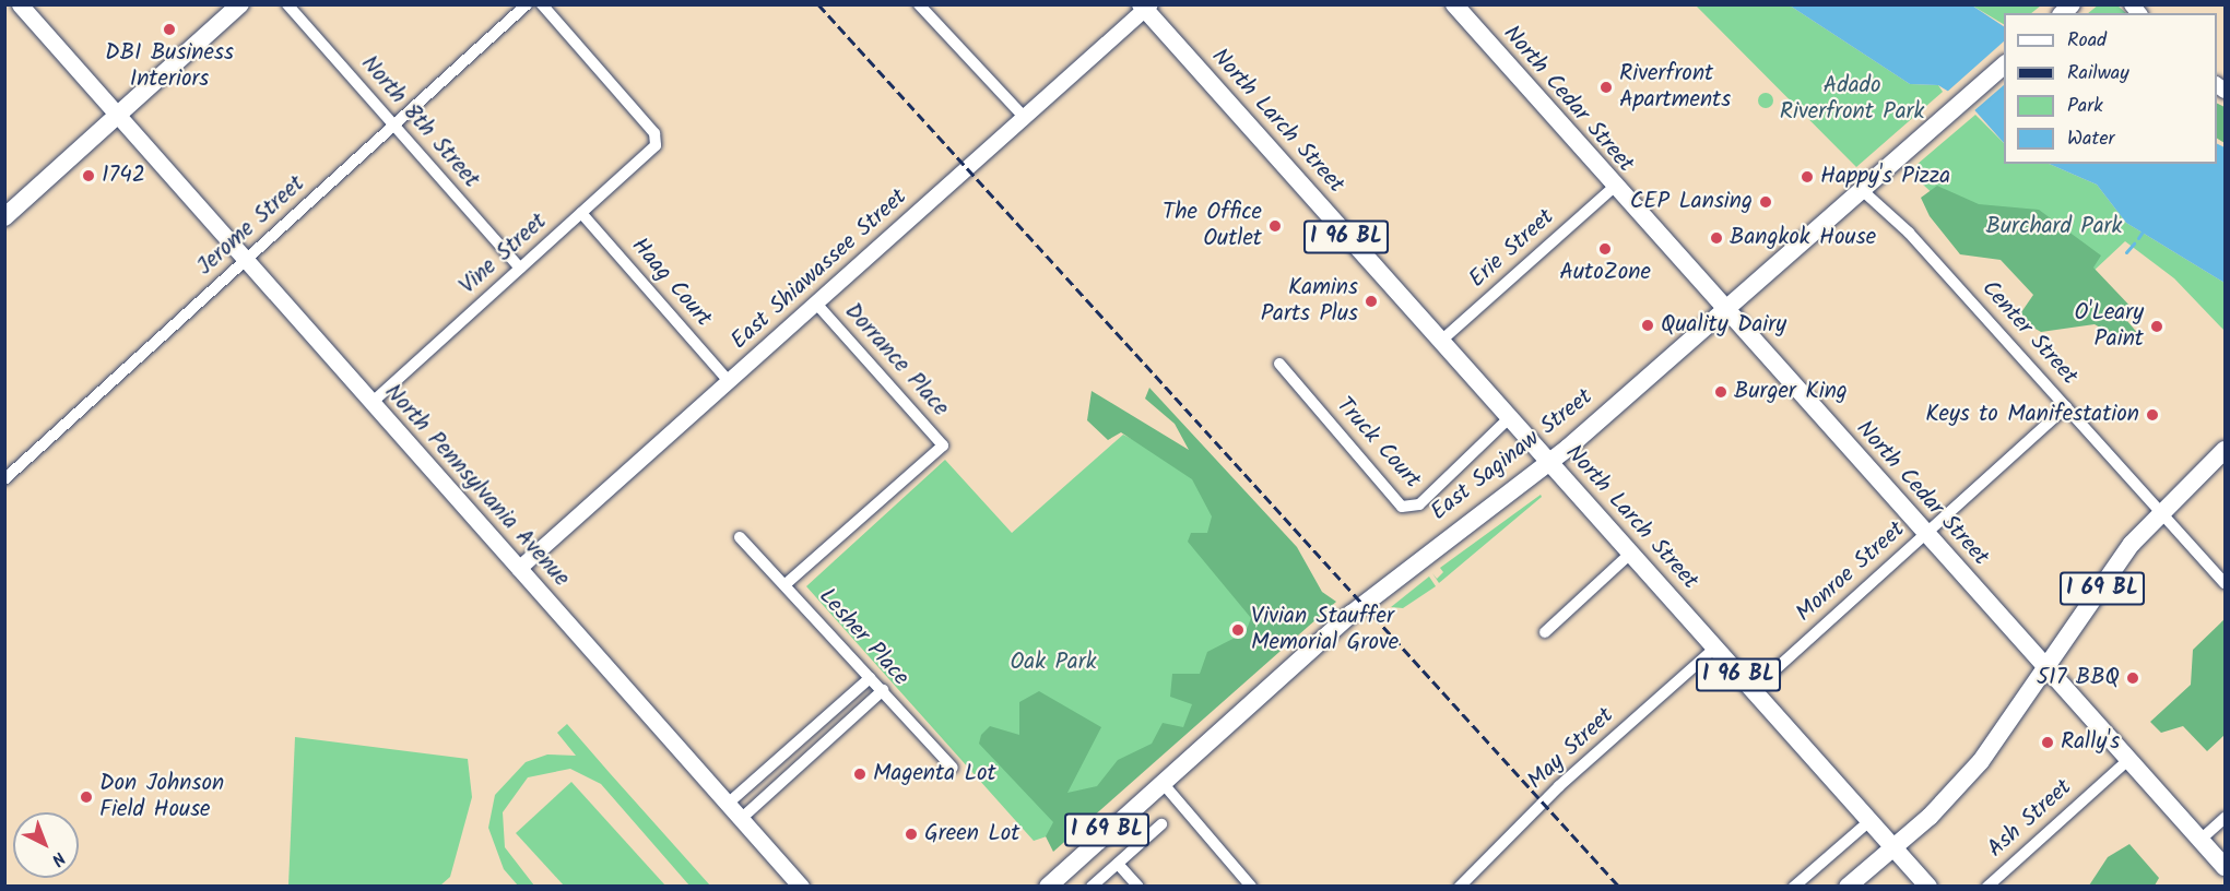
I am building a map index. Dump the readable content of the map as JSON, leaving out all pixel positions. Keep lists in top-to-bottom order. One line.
{"streets":{"main road":["North Cedar Street","North Larch Street","I 96 BL","East Saginaw Street","North Pennsylvania Avenue","I 69 BL"],"street":["North 8th Street","Jerome Street","Erie Street","Vine Street","East Shiawassee Street","Haag Court","Center Street","Dorrance Place","Truck Court","Monroe Street","Lesher Place","May Street","Ash Street"]},"crossings":[["North Cedar Street","Erie Street"],["North Cedar Street","East Saginaw Street"],["North Cedar Street","Monroe Street"],["North Cedar Street","I 69 BL"],["North Cedar Street","Ash Street"],["North Larch Street","Erie Street"],["North Larch Street","East Shiawassee Street"],["North Larch Street","Truck Court"],["North Larch Street","East Saginaw Street"],["North Larch Street","Monroe Street"],["North Larch Street","I 69 BL"],["North Larch Street","May Street"],["North 8th Street","Jerome Street"],["North 8th Street","Vine Street"],["Jerome Street","North Pennsylvania Avenue"],["Vine Street","Haag Court"],["Vine Street","North Pennsylvania Avenue"],["East Shiawassee Street","Haag Court"],["East Shiawassee Street","Dorrance Place"],["East Shiawassee Street","North Pennsylvania Avenue"],["Center Street","East Saginaw Street"],["Center Street","Monroe Street"],["Center Street","I 69 BL"],["Dorrance Place","Lesher Place"]],"parks":["Adado Riverfront Park","Burchard Park","Oak Park"],"places":["DBI Business Interiors","Riverfront Apartments","1742","Happy's Pizza","CEP Lansing","The Office Outlet","Bangkok House","AutoZone","Kamins Parts Plus","Quality Dairy","O'Leary Paint","Burger King","Keys to Manifestation","Vivian Stauffer Memorial Grove","517 BBQ","Rally's","Magenta Lot","Don Johnson Field House","Green Lot"],"legend":["Road","Railway","Park","Water"],"north":"bottom right"}
